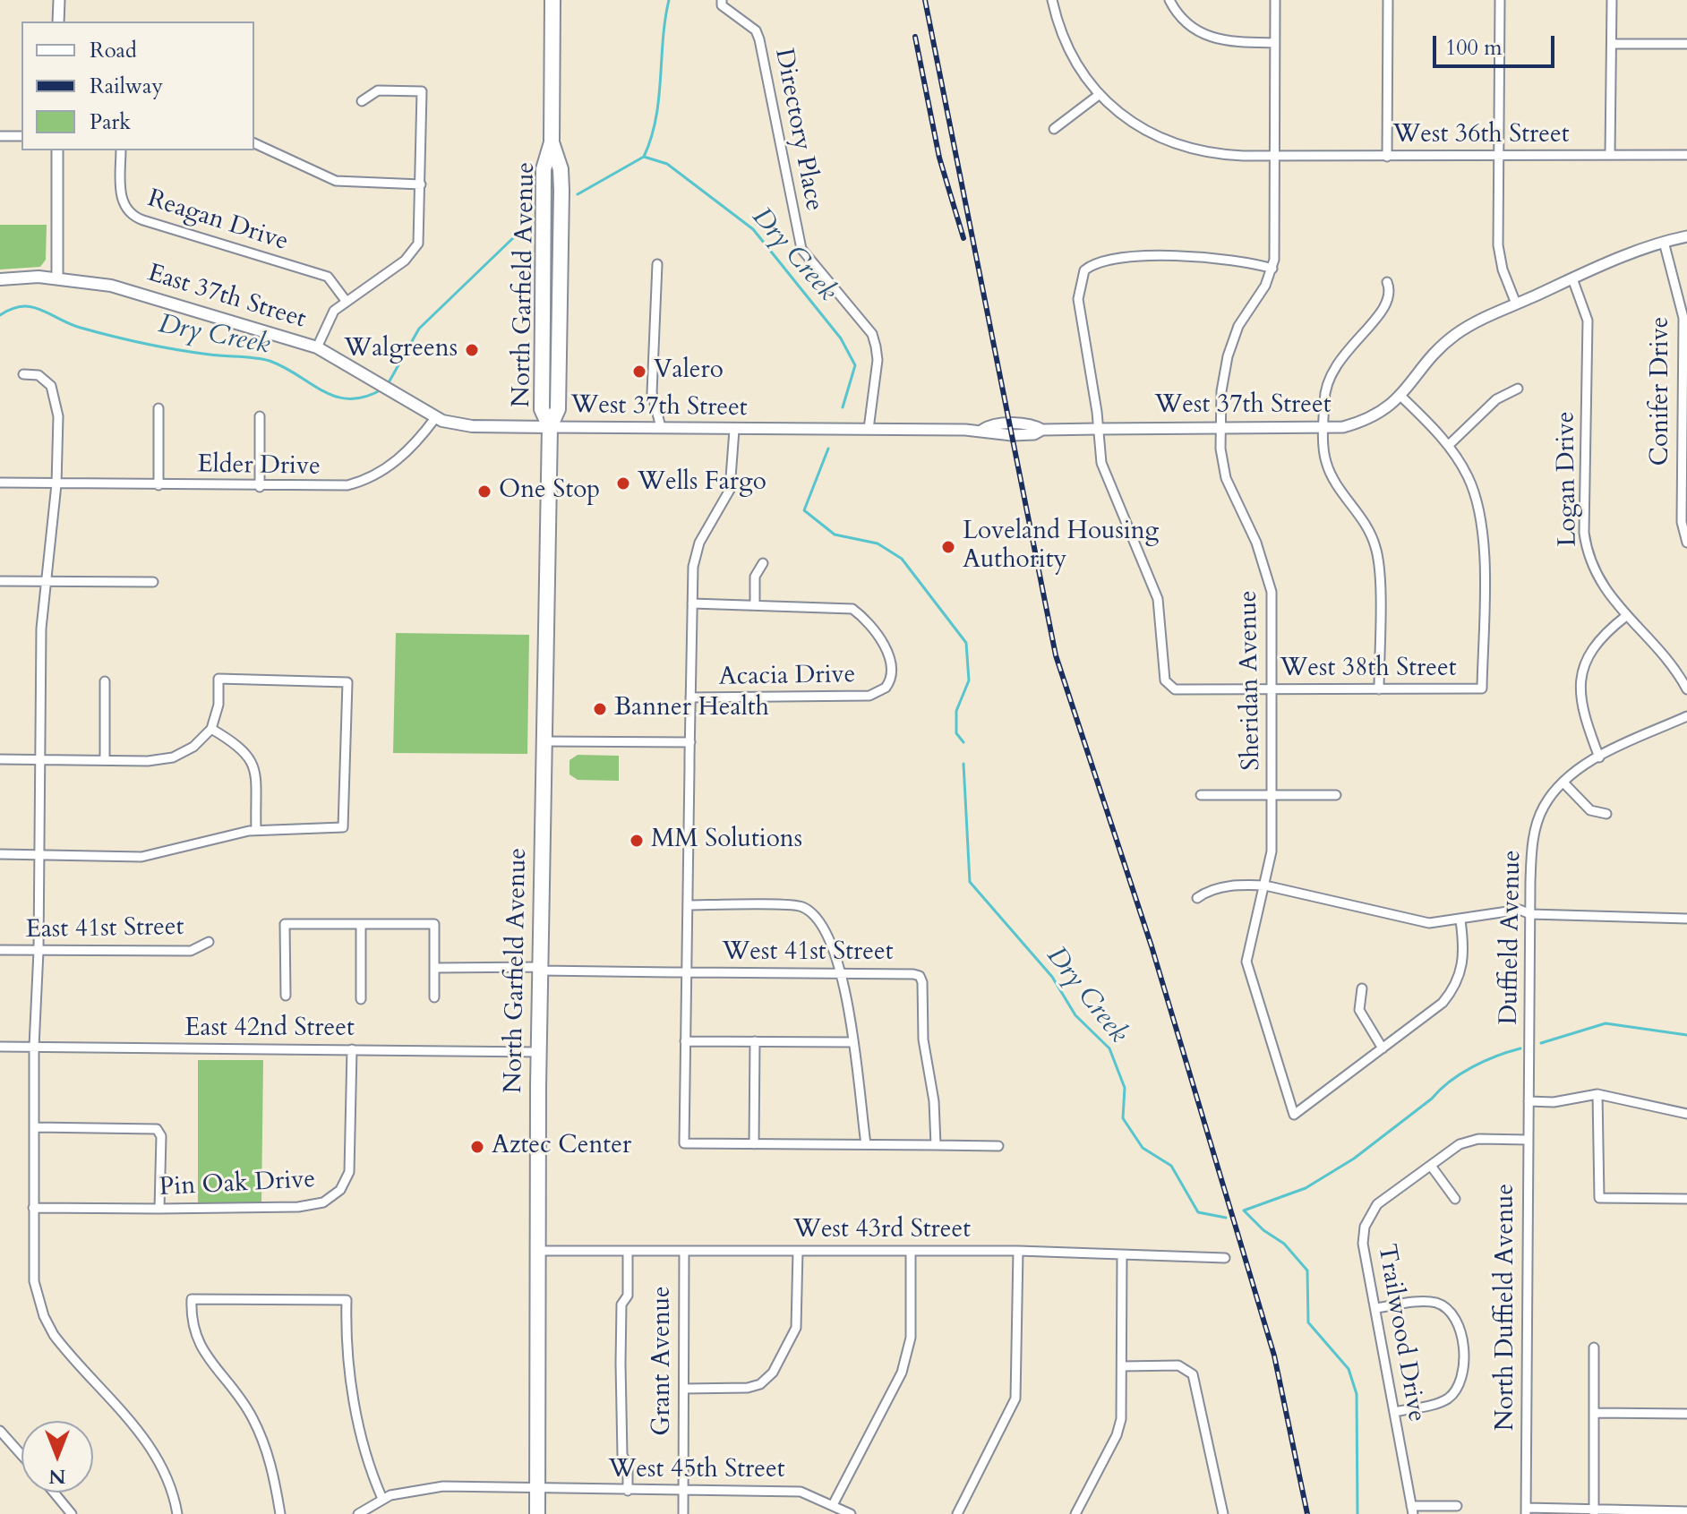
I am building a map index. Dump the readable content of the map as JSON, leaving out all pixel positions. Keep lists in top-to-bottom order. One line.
{"streets":{"highway":["North Garfield Avenue"],"main road":["East 37th Street"],"street":["Directory Place","West 36th Street","Reagan Drive","Conifer Drive","West 37th Street","Elder Drive","Logan Drive","West 38th Street","Acacia Drive","Sheridan Avenue","East 41st Street","Duffield Avenue","West 41st Street","East 42nd Street","Pin Oak Drive","West 43rd Street","North Duffield Avenue","Trailwood Drive","Grant Avenue","West 45th Street"]},"crossings":[["Directory Place","West 37th Street"],["West 36th Street","Sheridan Avenue"],["North Garfield Avenue","East 37th Street"],["North Garfield Avenue","West 37th Street"],["North Garfield Avenue","West 41st Street"],["North Garfield Avenue","East 42nd Street"],["North Garfield Avenue","West 43rd Street"],["North Garfield Avenue","West 45th Street"],["East 37th Street","West 37th Street"],["East 37th Street","Elder Drive"],["Conifer Drive","West 37th Street"],["West 37th Street","Logan Drive"],["West 37th Street","West 38th Street"],["West 37th Street","Sheridan Avenue"],["West 38th Street","Sheridan Avenue"],["Duffield Avenue","North Duffield Avenue"],["East 42nd Street","Pin Oak Drive"],["West 43rd Street","Grant Avenue"],["North Duffield Avenue","Trailwood Drive"],["Grant Avenue","West 45th Street"]],"water":["Dry Creek"],"places":["Walgreens","Valero","Wells Fargo","One Stop","Loveland Housing Authority","Banner Health","MM Solutions","Aztec Center"],"legend":["Road","Railway","Park"],"scale_bar":"100 m","north":"bottom"}
